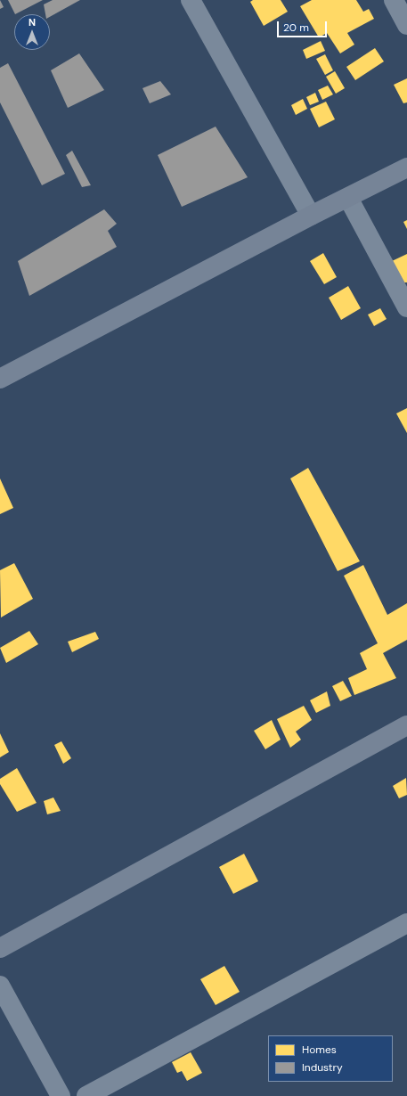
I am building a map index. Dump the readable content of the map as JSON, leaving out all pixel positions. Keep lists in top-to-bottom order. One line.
{"legend":["Homes","Industry"],"scale_bar":"20 m","north":"top"}
